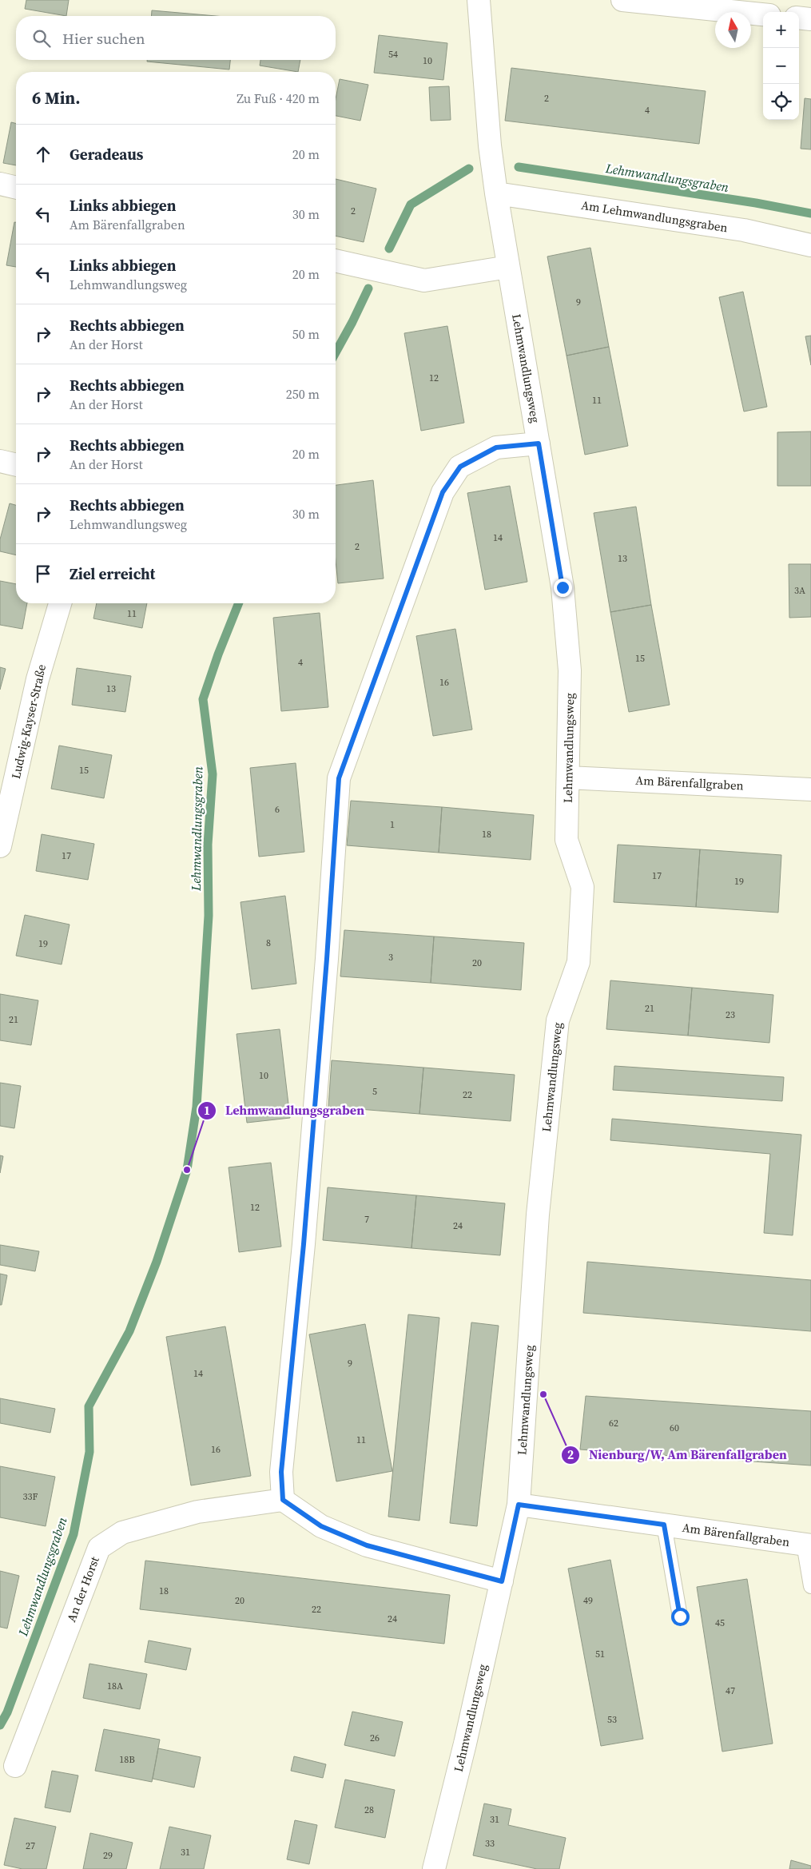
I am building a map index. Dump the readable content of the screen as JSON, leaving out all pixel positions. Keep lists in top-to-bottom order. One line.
{"streets":{"street":["Am Lehmwandlungsgraben","Lehmwandlungsweg","Ludwig-Kayser-Straße","Am Bärenfallgraben","An der Horst"]},"crossings":[["Am Lehmwandlungsgraben","Lehmwandlungsweg"],["Lehmwandlungsweg","Am Bärenfallgraben"]],"water":["Lehmwandlungsgraben"],"places":["Lehmwandlungsgraben","Nienburg/W, Am Bärenfallgraben"],"house_numbers":["54","10","2","4","2","9","12","11","14","2","13","3A","11","15","4","16","13","15","6","1","18","17","17","19","8","19","3","20","21","23","21","10","5","22","12","7","24","9","14","62","60","11","16","33F","18","20","49","22","24","45","51","18A","47","53","26","18B","28","31","33","27","31","29"],"north":"top","page":{"map_buttons":["+","−"],"search":"Hier suchen","heading":["6 Min.","Zu Fuß · 420 m"],"list":[["Geradeaus","20 m"],["Links abbiegen","Am Bärenfallgraben","30 m"],["Links abbiegen","Lehmwandlungsweg","20 m"],["Rechts abbiegen","An der Horst","50 m"],["Rechts abbiegen","An der Horst","250 m"],["Rechts abbiegen","An der Horst","20 m"],["Rechts abbiegen","Lehmwandlungsweg","30 m"],"Ziel erreicht"]}}
